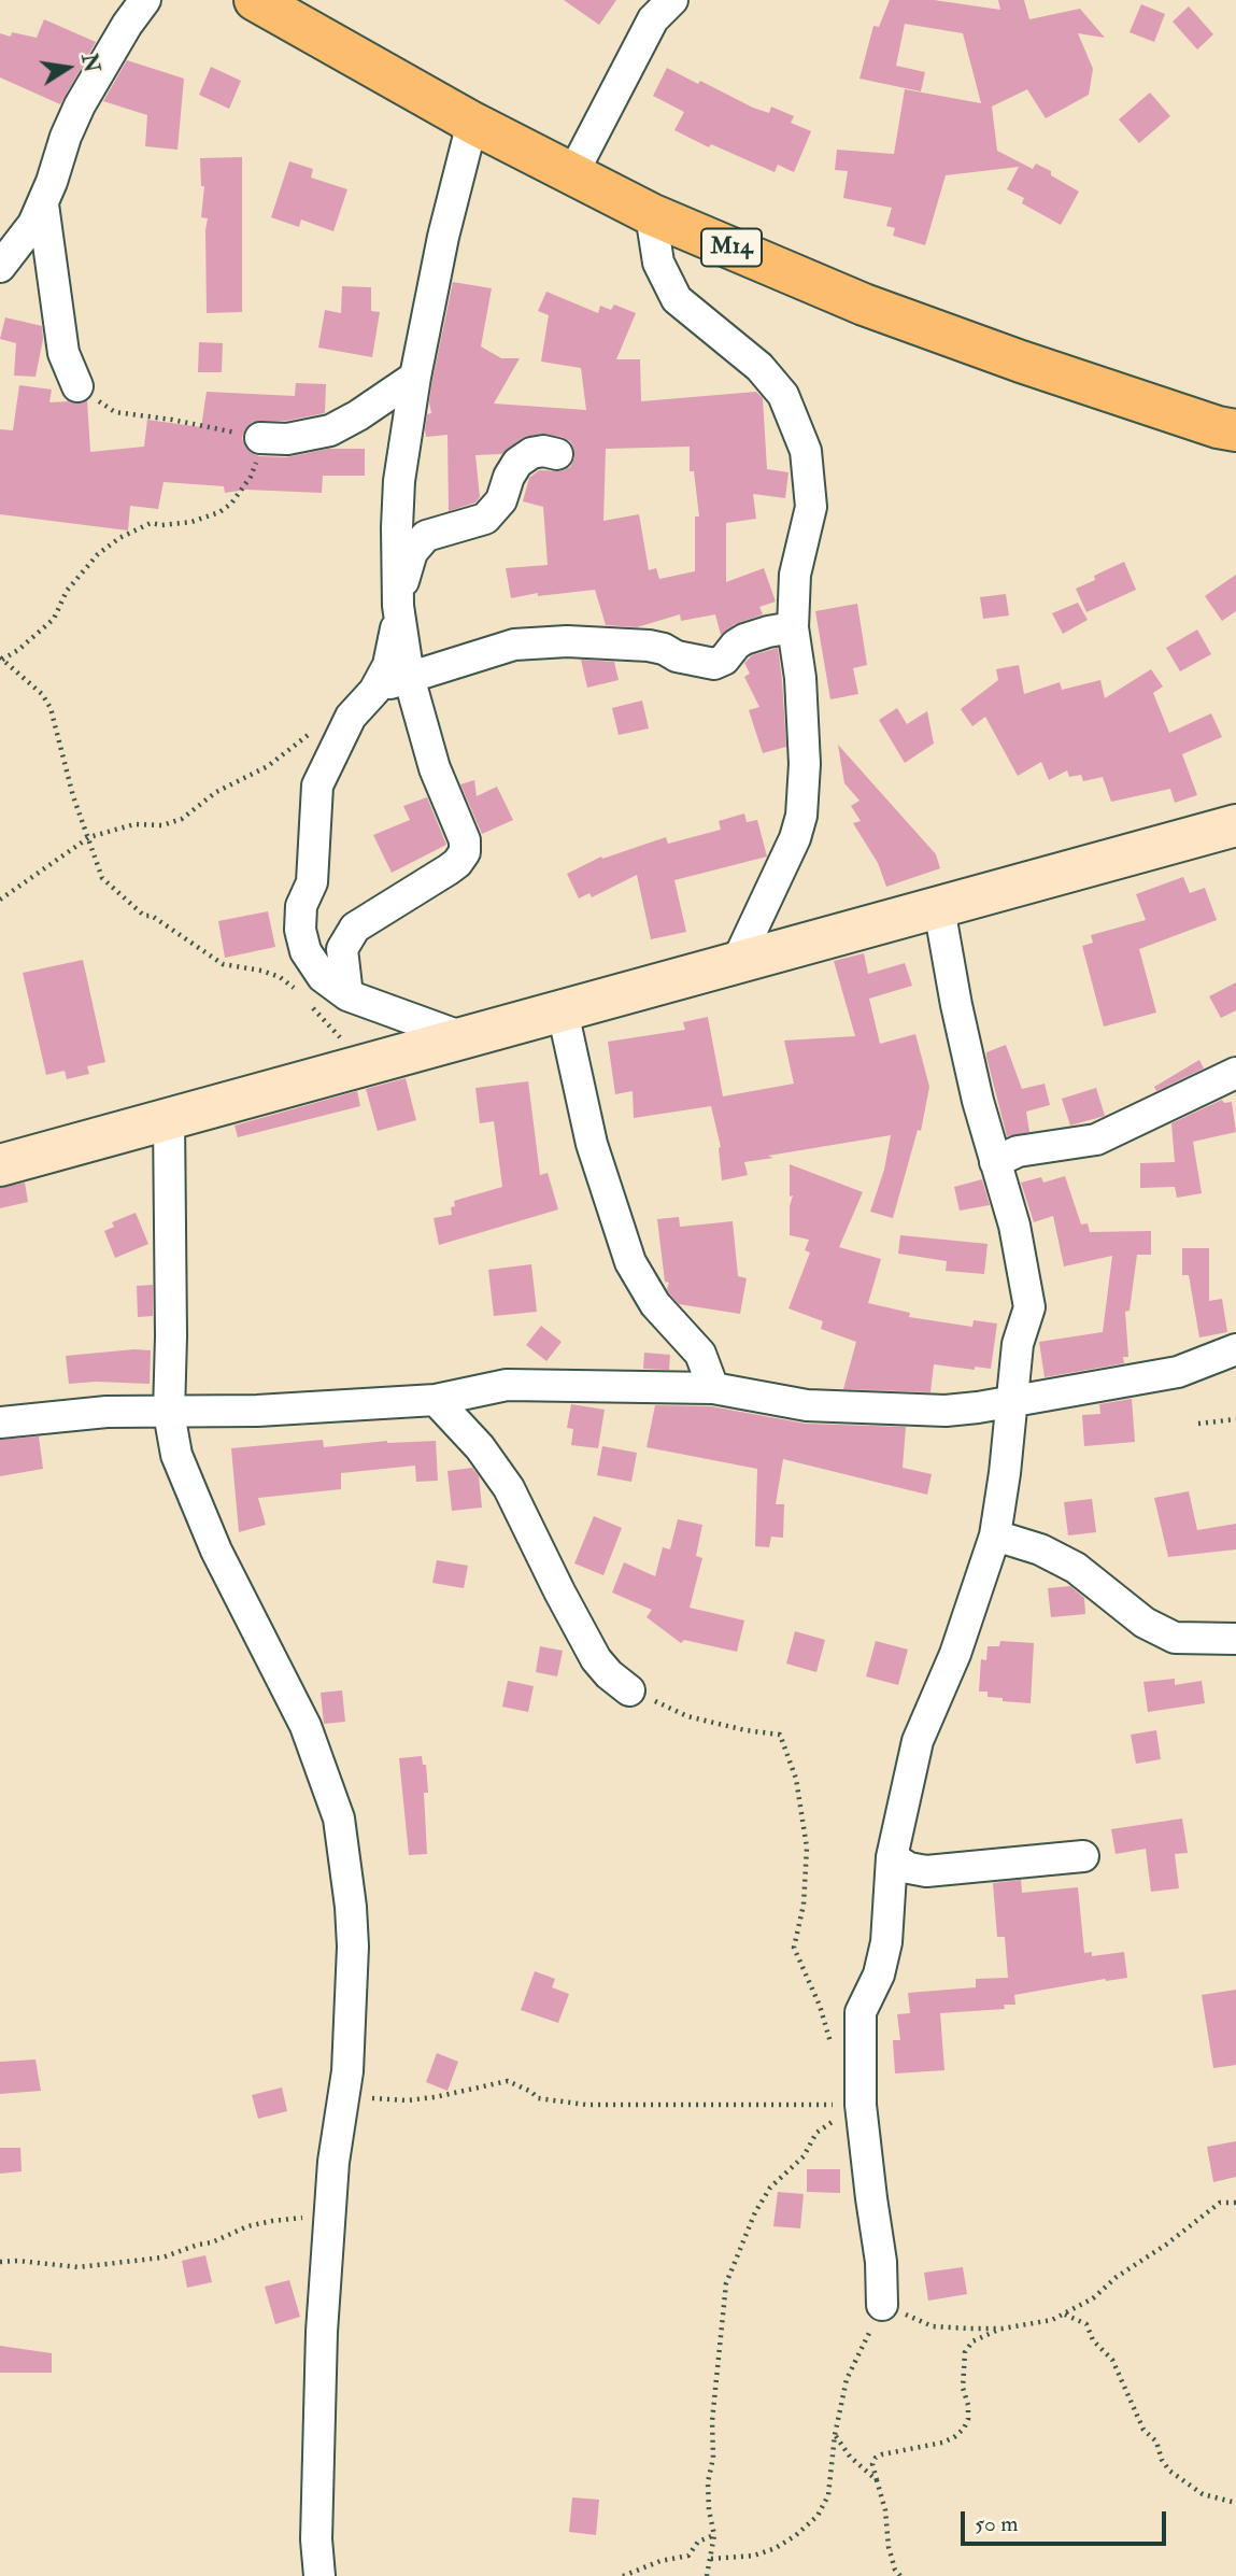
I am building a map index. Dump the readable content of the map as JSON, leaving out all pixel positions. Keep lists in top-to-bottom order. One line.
{"streets":{"highway":["M14"]},"scale_bar":"50 m","north":"right"}
